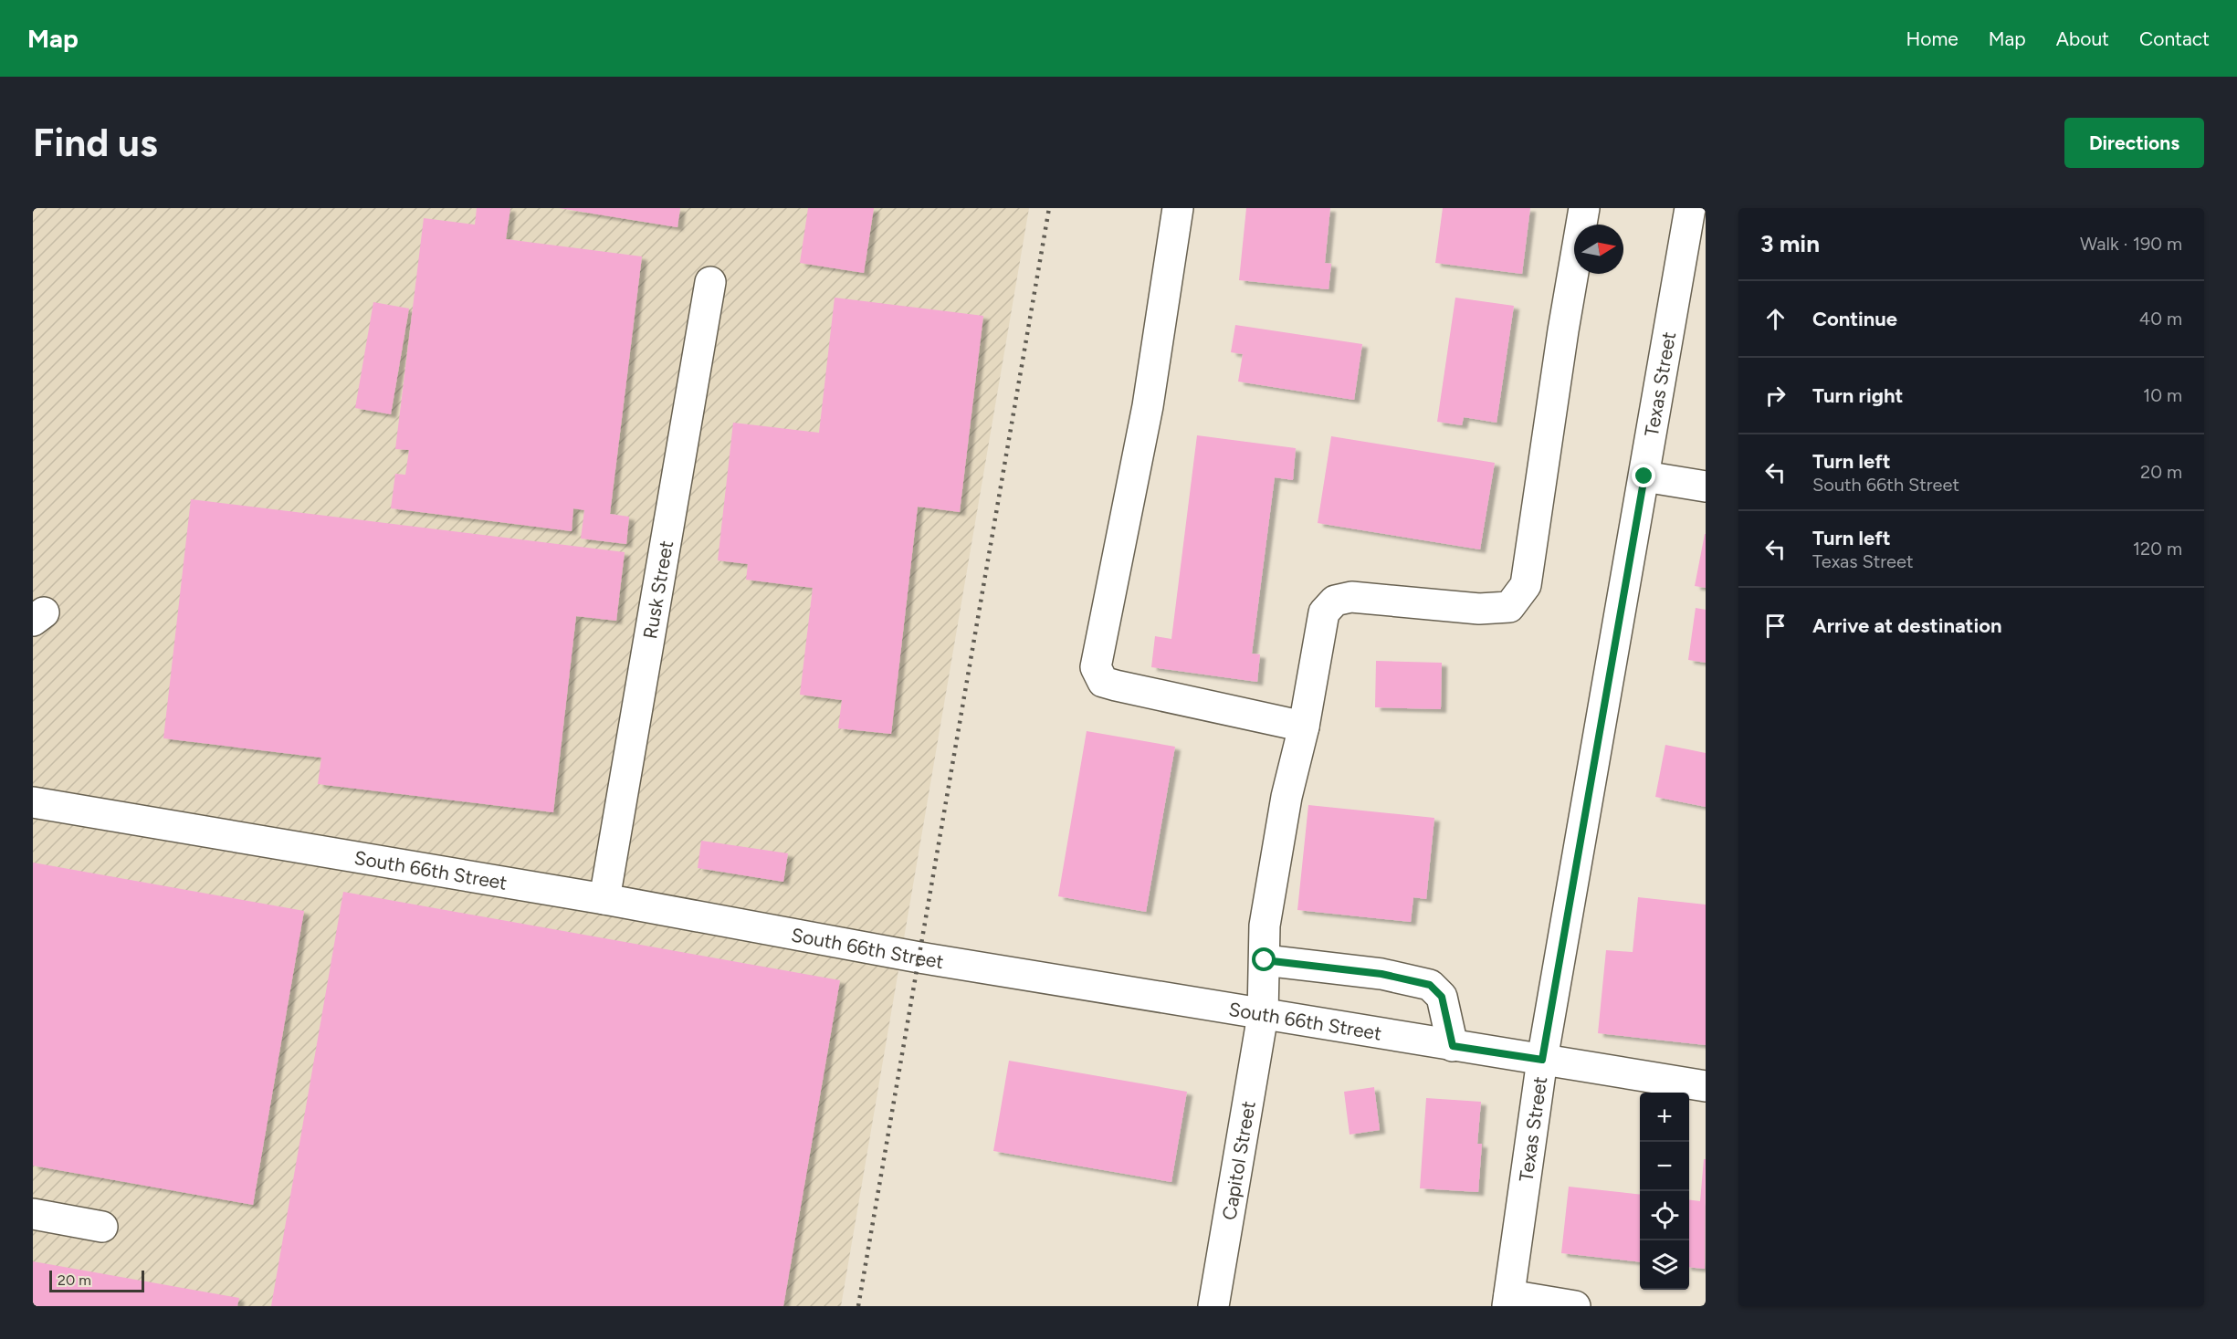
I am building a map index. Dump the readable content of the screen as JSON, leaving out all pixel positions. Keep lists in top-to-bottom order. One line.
{"streets":{"street":["Texas Street","Rusk Street","South 66th Street","Capitol Street"]},"crossings":[["Texas Street","South 66th Street"],["Rusk Street","South 66th Street"],["South 66th Street","Capitol Street"]],"scale_bar":"20 m","north":"right","page":{"header":"Map","nav":["Home","Map","About","Contact"],"buttons":"Directions","title":"Find us","heading":["3 min","Walk · 190 m"],"list":[["Continue","40 m"],["Turn right","10 m"],["Turn left","South 66th Street","20 m"],["Turn left","Texas Street","120 m"],"Arrive at destination"],"map_buttons":["+","−"],"scale":"20 m"}}
